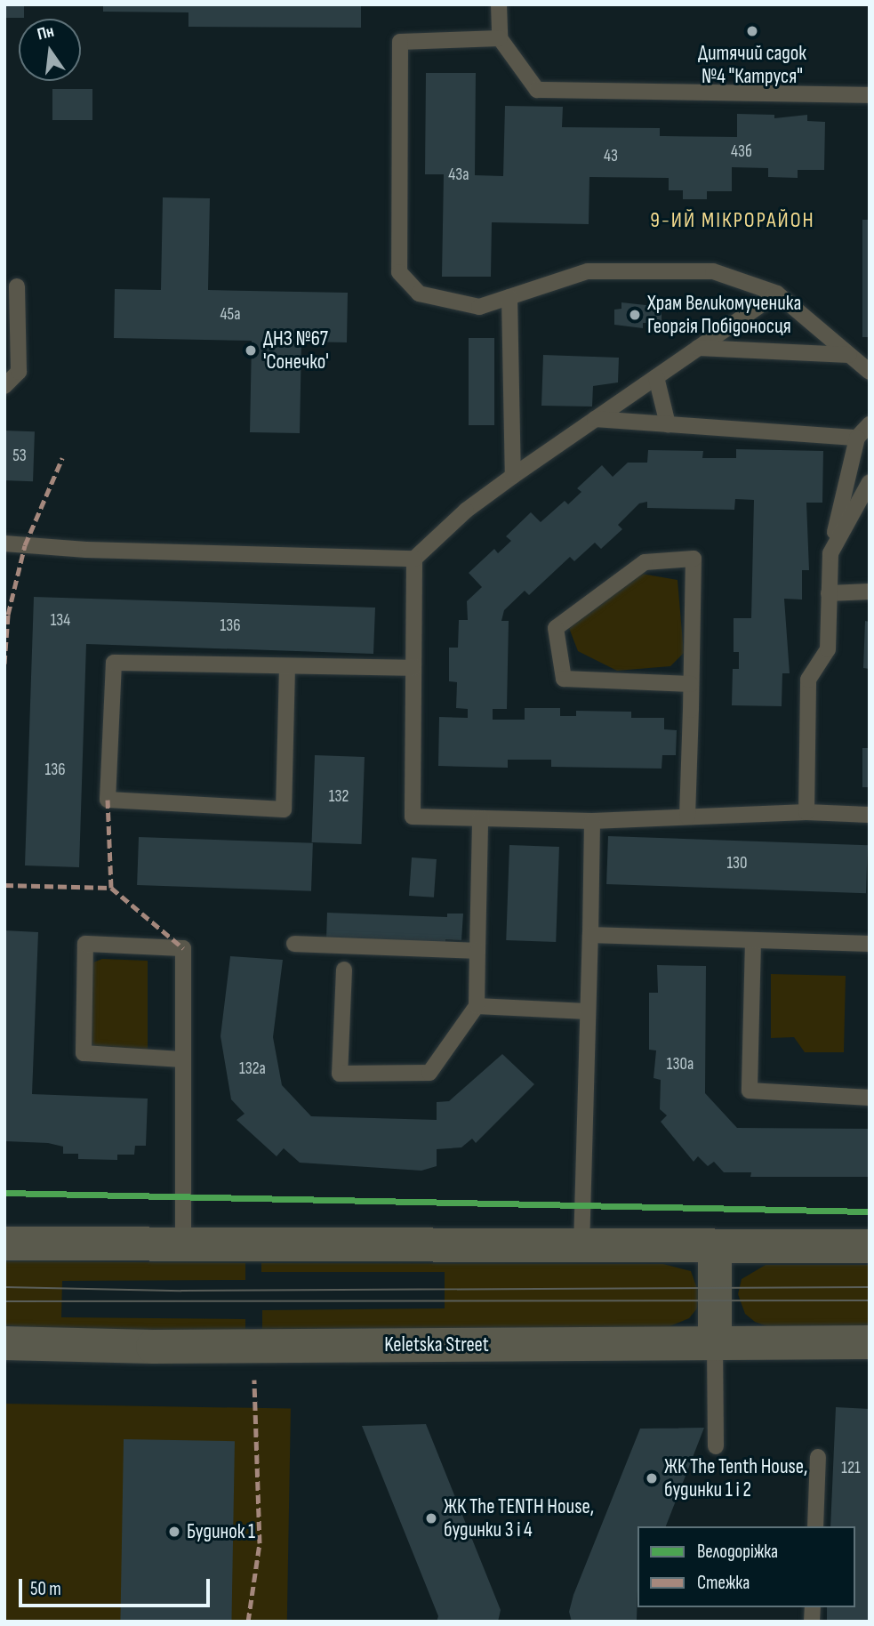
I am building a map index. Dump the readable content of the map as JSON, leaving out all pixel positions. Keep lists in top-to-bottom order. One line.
{"streets":{"main road":["Keletska Street"]},"districts":["9-ИЙ МІКРОРАЙОН"],"places":["Дитячий садок №4 \"Катруся\"","Храм Великомученика Георгія Побідоносця","ДНЗ №67 'Сонечко'","ЖК Тhe Tenth House, будинки 1 і 2","ЖК Тhe TENTH House, будинки 3 і 4","Будинок 1"],"house_numbers":["43б","43","43а","45а","53","134","136","136","132","130","130а","132а","121"],"legend":["Велодоріжка","Стежка"],"scale_bar":"50 m","north":"top"}
